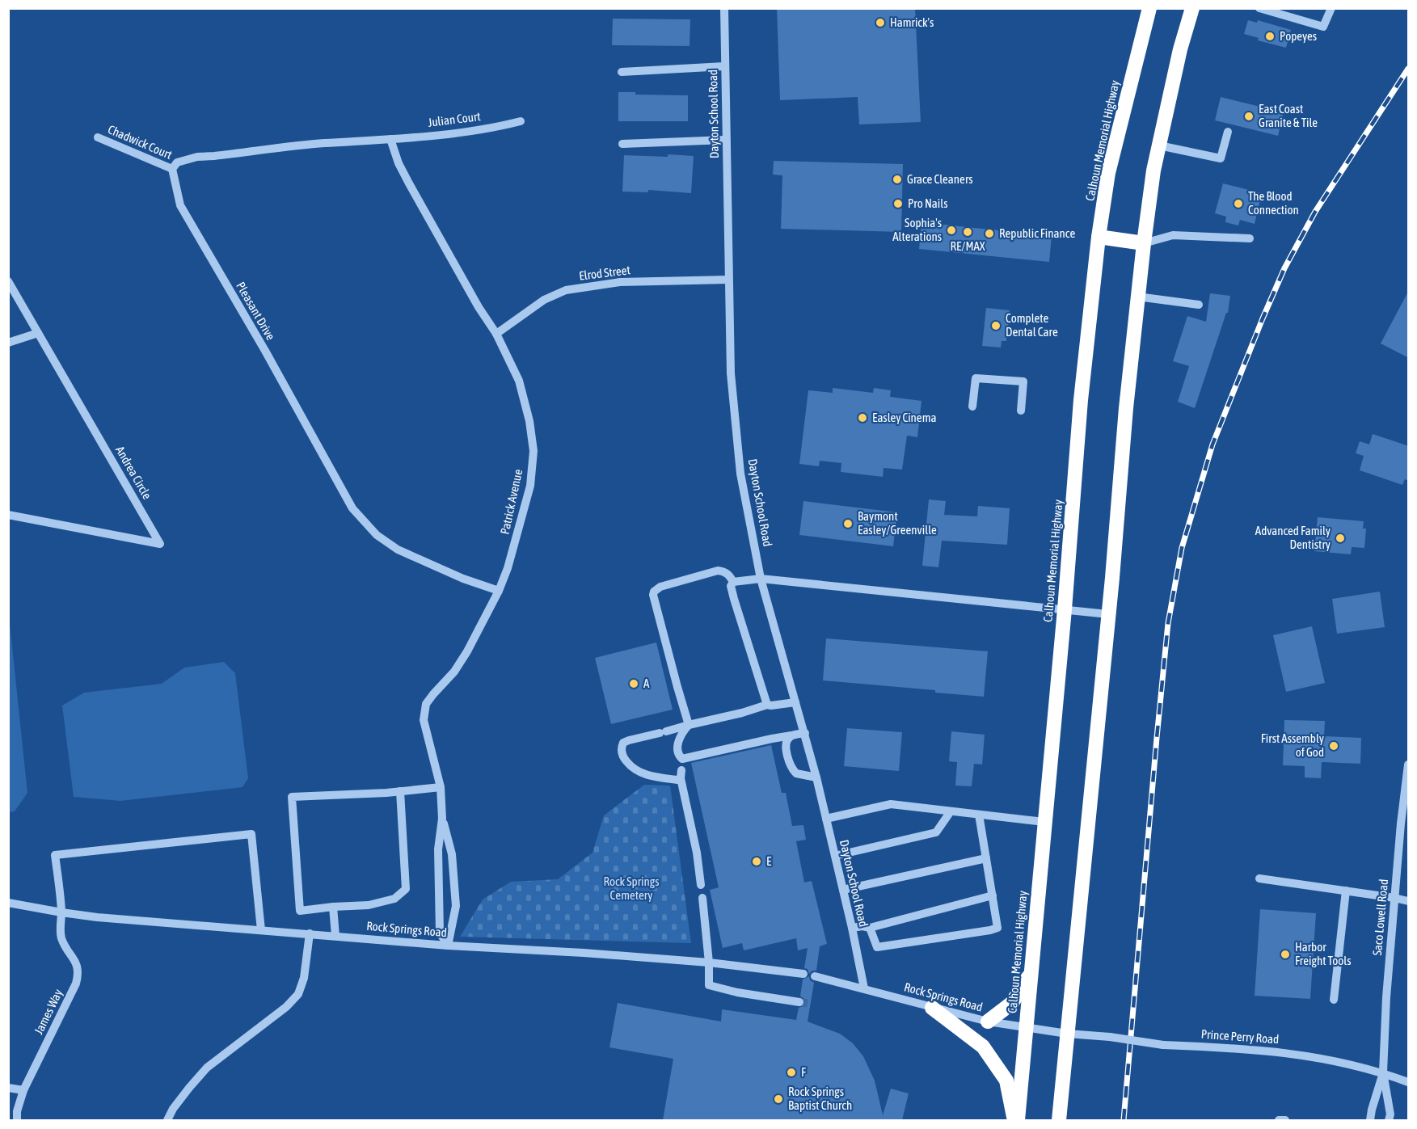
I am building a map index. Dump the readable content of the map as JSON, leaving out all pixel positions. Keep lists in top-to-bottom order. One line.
{"streets":{"highway":["Calhoun Memorial Highway"],"street":["Dayton School Road","Julian Court","Chadwick Court","Elrod Street","Pleasant Drive","Andrea Circle","Patrick Avenue","Saco Lowell Road","Rock Springs Road","James Way","Prince Perry Road"]},"crossings":[["Dayton School Road","Elrod Street"],["Dayton School Road","Rock Springs Road"],["Julian Court","Patrick Avenue"],["Calhoun Memorial Highway","Rock Springs Road"],["Chadwick Court","Pleasant Drive"],["Elrod Street","Patrick Avenue"],["Pleasant Drive","Patrick Avenue"],["Patrick Avenue","Rock Springs Road"],["Saco Lowell Road","Prince Perry Road"],["Rock Springs Road","James Way"],["Rock Springs Road","Prince Perry Road"]],"parks":["Rock Springs Cemetery"],"places":["Hamrick's","Popeyes","East Coast Granite & Tile","Grace Cleaners","Pro Nails","The Blood Connection","Sophia's Alterations","RE/MAX","Republic Finance","Complete Dental Care","Easley Cinema","Baymont Easley/Greenville","Advanced Family Dentistry","A","First Assembly of God","E","Harbor Freight Tools","F","Rock Springs Baptist Church"]}
